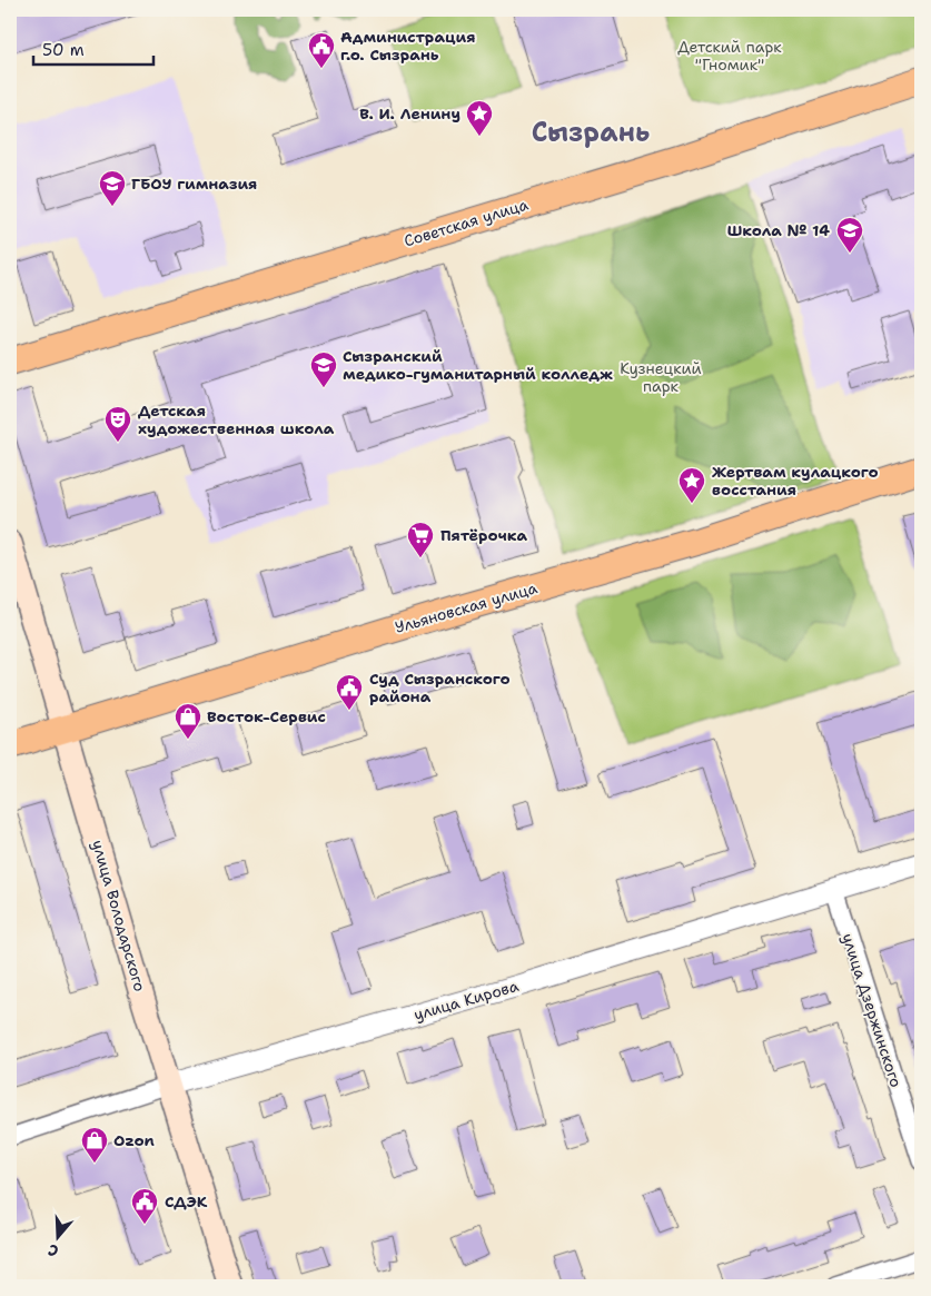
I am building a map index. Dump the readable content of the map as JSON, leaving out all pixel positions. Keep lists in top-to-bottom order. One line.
{"streets":{"main road":["Советская улица","Ульяновская улица","улица Володарского"],"street":["улица Кирова","улица Дзержинского"]},"crossings":[["Ульяновская улица","улица Володарского"],["улица Володарского","улица Кирова"],["улица Кирова","улица Дзержинского"]],"districts":["Сызрань"],"parks":["Детский парк \"Гномик\"","Кузнецкий парк"],"places":{"public building":["Администрация г.о. Сызрань","Суд Сызранского района","СДЭК"],"place":["В. И. Ленину","Жертвам кулацкого восстания"],"school or university":["ГБОУ гимназия","Школа № 14","Сызранский медико-гуманитарный колледж"],"theatre":["Детская художественная школа"],"supermarket":["Пятёрочка"],"shop":["Восток-Сервис","Ozon"]},"scale_bar":"50 m","north":"bottom"}
